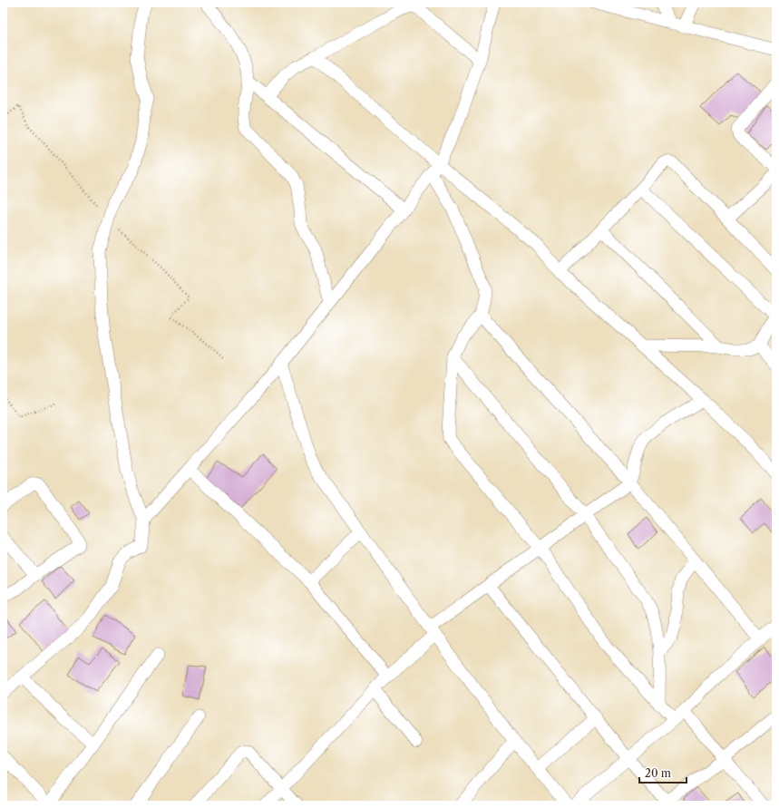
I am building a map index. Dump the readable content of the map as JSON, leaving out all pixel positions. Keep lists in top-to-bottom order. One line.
{"scale_bar":"20 m"}
